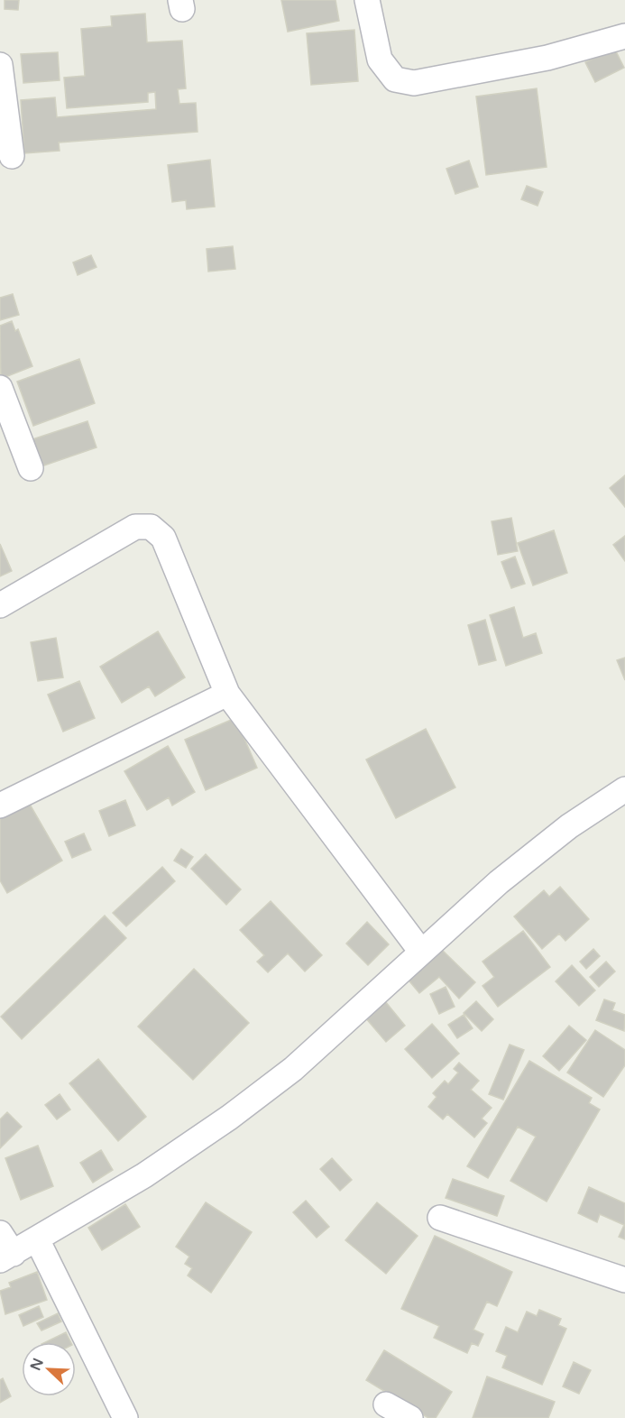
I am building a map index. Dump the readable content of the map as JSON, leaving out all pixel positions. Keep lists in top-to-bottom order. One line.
{"north":"top left"}
